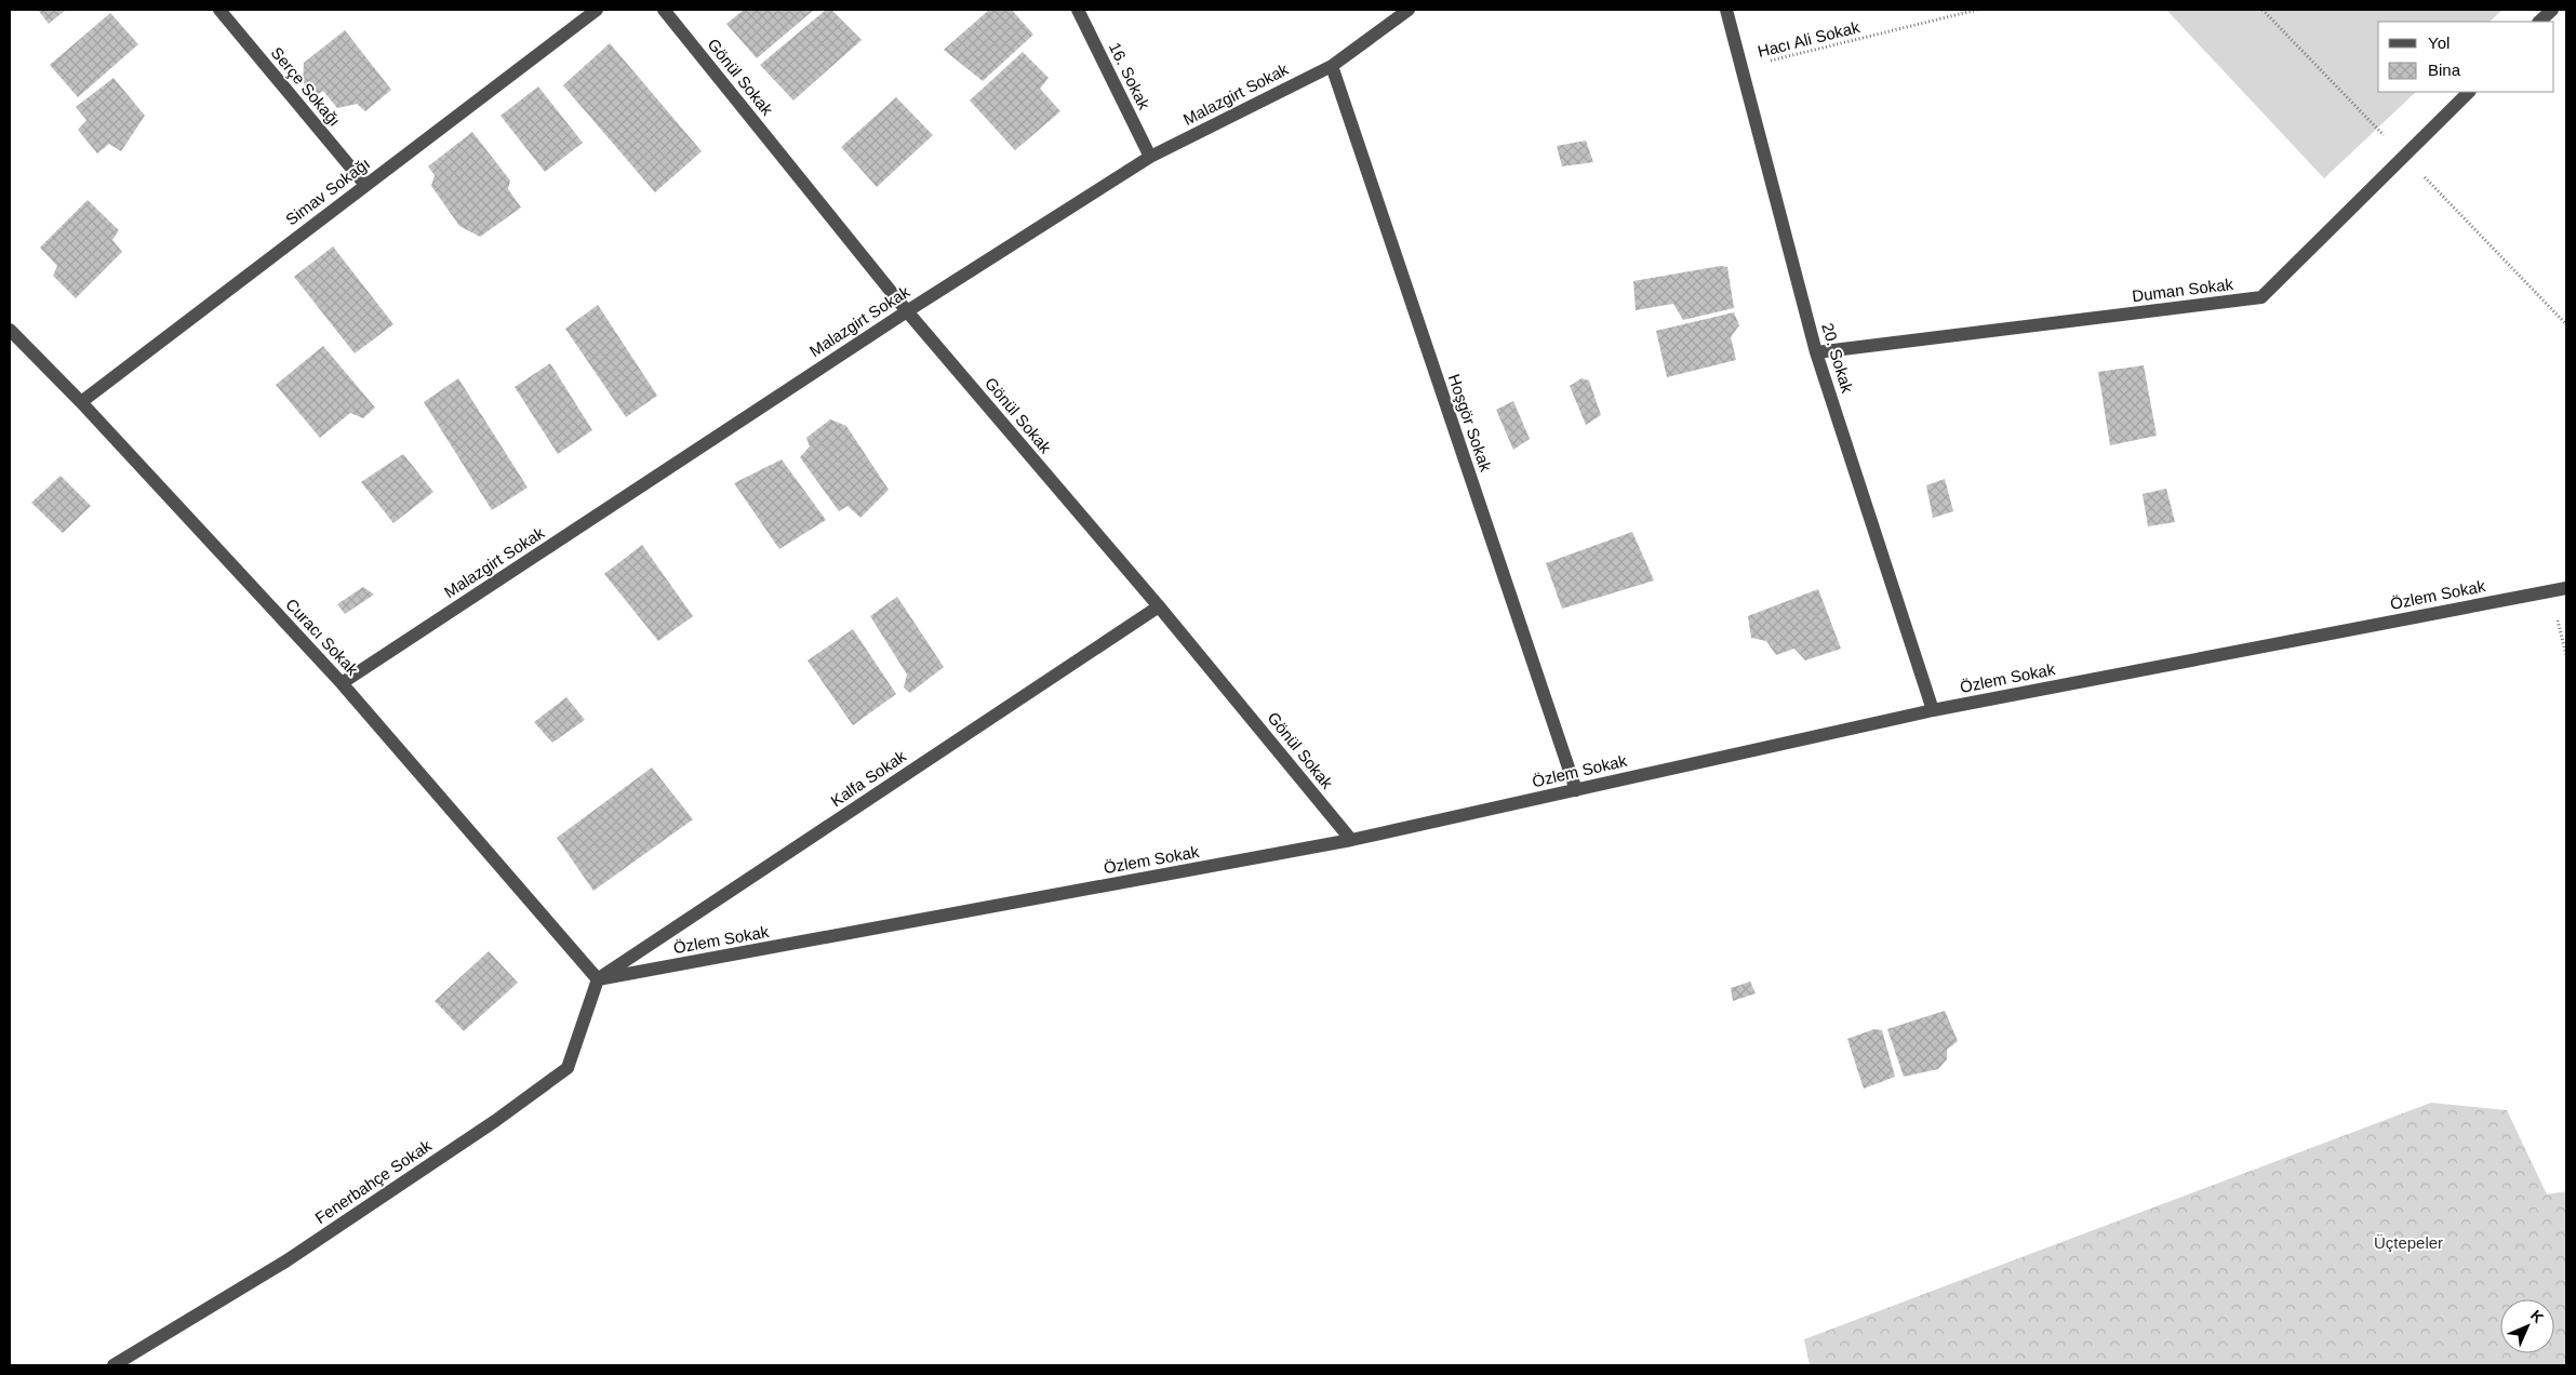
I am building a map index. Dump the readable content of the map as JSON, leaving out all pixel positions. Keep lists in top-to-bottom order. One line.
{"streets":{"street":["16. Sokak","Gönül Sokak","Serçe Sokağı","Malazgirt Sokak","Simav Sokağı","Duman Sokak","20. Sokak","Hoşgör Sokak","Özlem Sokak","Curacı Sokak","Kalfa Sokak","Fenerbahçe Sokak"],"path":["Hacı Ali Sokak"]},"crossings":[["Hacı Ali Sokak","20. Sokak"],["16. Sokak","Malazgirt Sokak"],["Gönül Sokak","Malazgirt Sokak"],["Gönül Sokak","Özlem Sokak"],["Gönül Sokak","Kalfa Sokak"],["Serçe Sokağı","Simav Sokağı"],["Malazgirt Sokak","Hoşgör Sokak"],["Malazgirt Sokak","Curacı Sokak"],["Simav Sokağı","Curacı Sokak"],["Duman Sokak","20. Sokak"],["20. Sokak","Özlem Sokak"],["Hoşgör Sokak","Özlem Sokak"],["Özlem Sokak","Curacı Sokak"],["Özlem Sokak","Kalfa Sokak"],["Özlem Sokak","Fenerbahçe Sokak"],["Curacı Sokak","Kalfa Sokak"],["Curacı Sokak","Fenerbahçe Sokak"],["Kalfa Sokak","Fenerbahçe Sokak"]],"parks":["Üçtepeler"],"legend":["Yol","Bina"],"north":"top right"}
